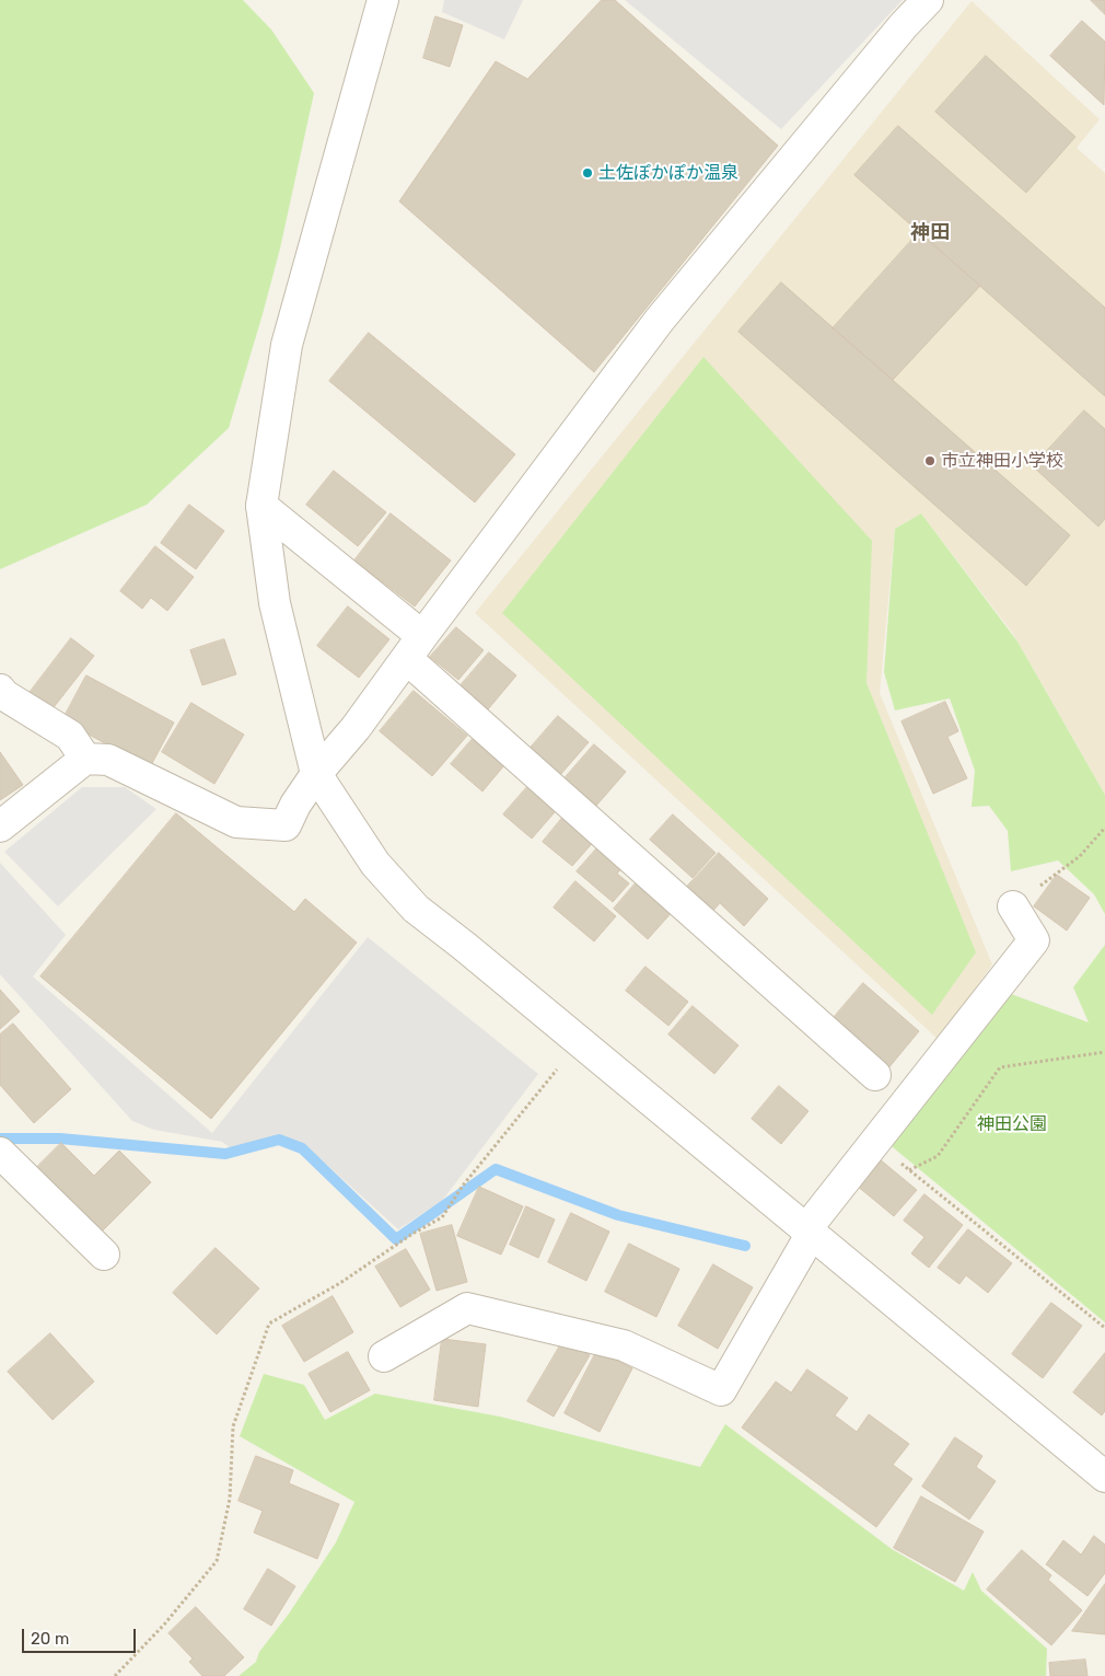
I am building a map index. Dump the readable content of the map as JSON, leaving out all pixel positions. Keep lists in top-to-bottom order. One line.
{"districts":["神田"],"parks":["神田公園"],"places":["土佐ぽかぽか温泉","市立神田小学校"],"scale_bar":"20 m"}
